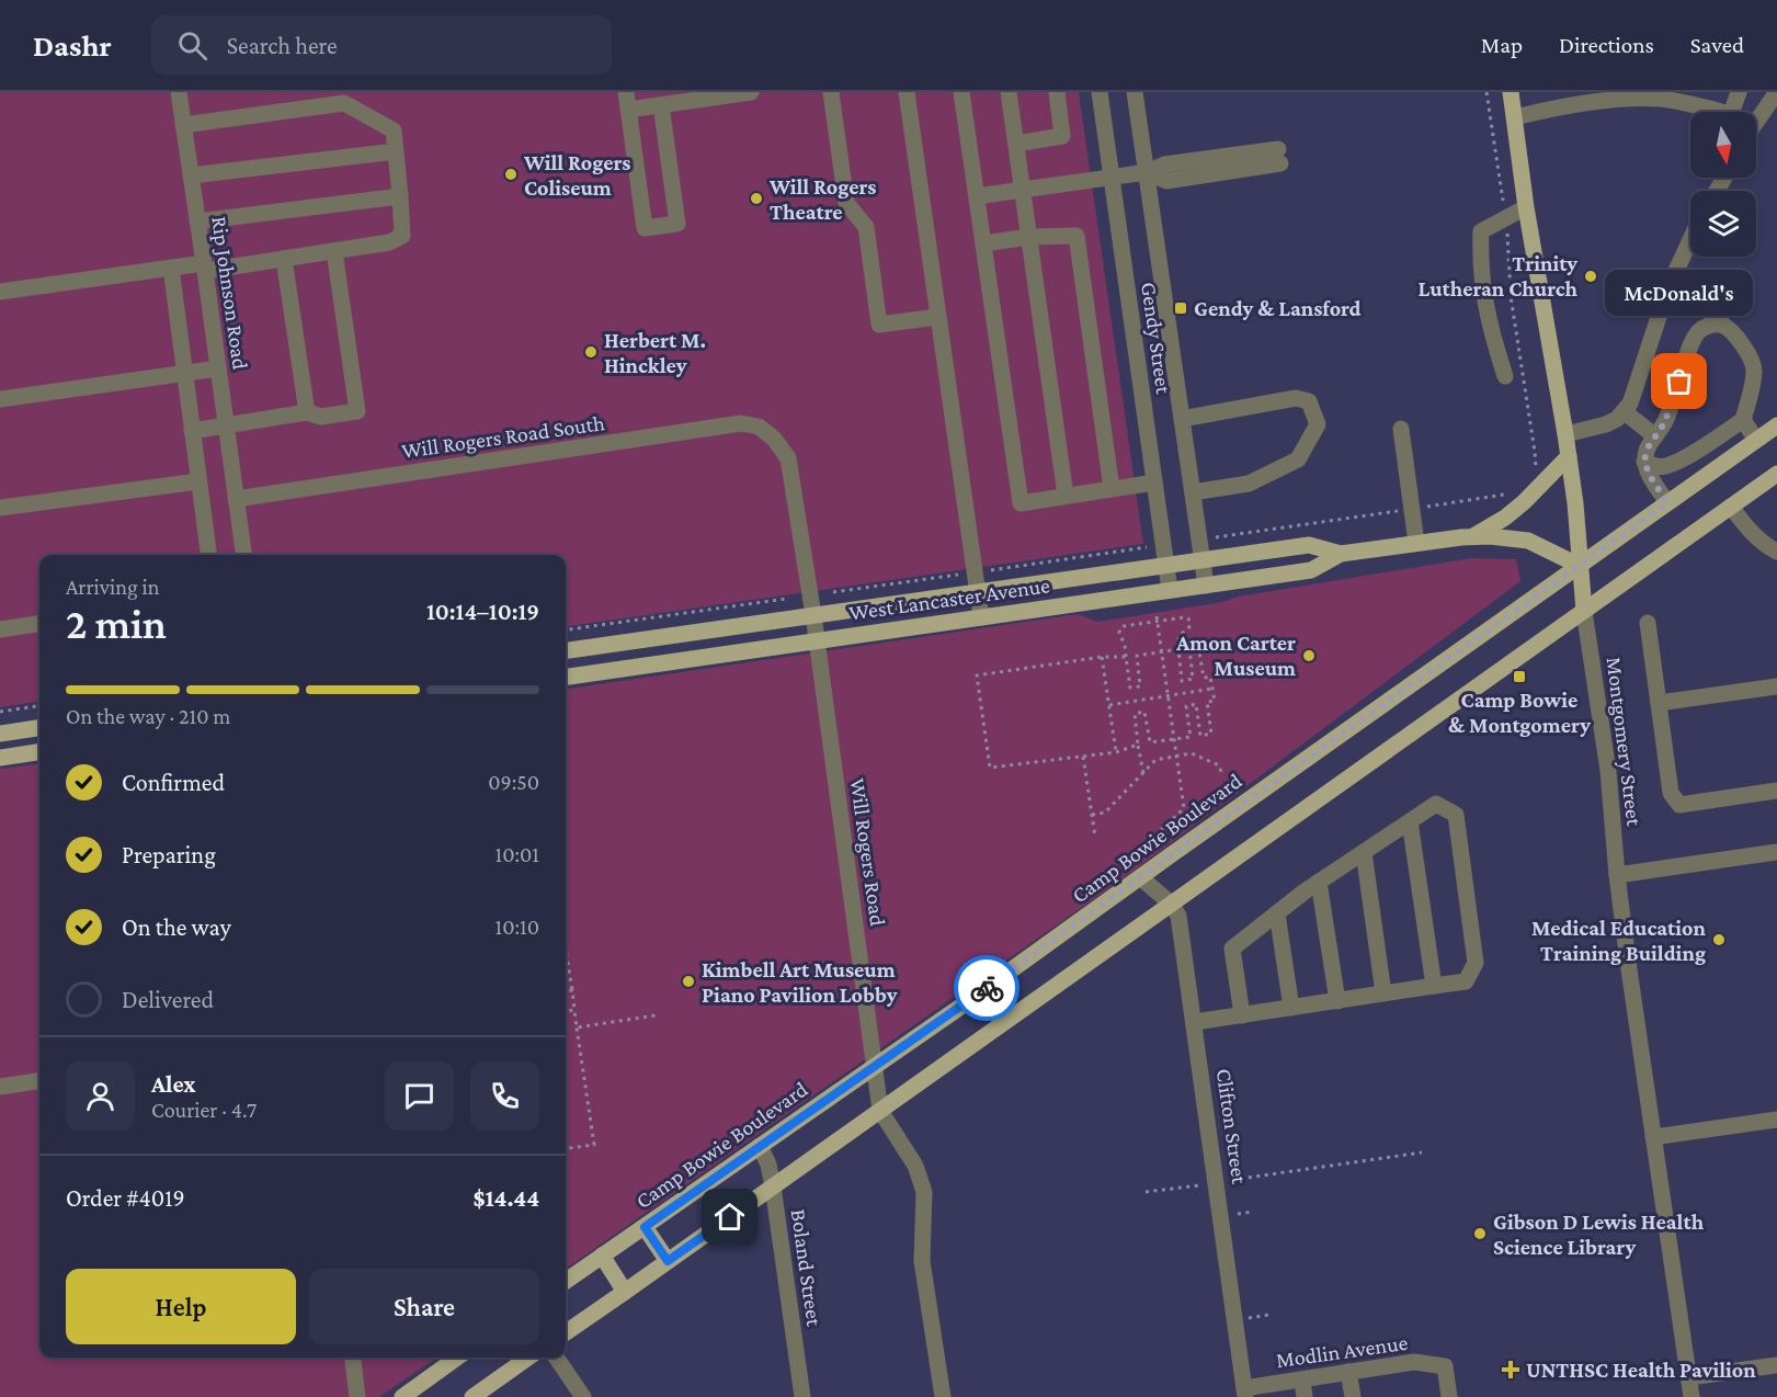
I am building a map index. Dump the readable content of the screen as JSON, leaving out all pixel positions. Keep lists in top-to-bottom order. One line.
{"streets":{"main road":["West Lancaster Avenue","Montgomery Street","Camp Bowie Boulevard"],"street":["Rip Johnson Road","Gendy Street","Will Rogers Road South","Will Rogers Road","Clifton Street","Boland Street","Modlin Avenue"]},"crossings":[["Rip Johnson Road","Will Rogers Road South"],["Gendy Street","West Lancaster Avenue"],["Will Rogers Road South","Will Rogers Road"],["West Lancaster Avenue","Montgomery Street"],["West Lancaster Avenue","Camp Bowie Boulevard"],["West Lancaster Avenue","Will Rogers Road"],["Montgomery Street","Camp Bowie Boulevard"],["Camp Bowie Boulevard","Will Rogers Road"],["Camp Bowie Boulevard","Boland Street"],["Clifton Street","Modlin Avenue"]],"places":{"other":["Will Rogers Coliseum","Will Rogers Theatre","Trinity Lutheran Church","Herbert M. Hinckley","McDonald's","Amon Carter Museum","Medical Education Training Building","Kimbell Art Museum Piano Pavilion Lobby","Gibson D Lewis Health Science Library"],"transit":["Gendy & Lansford","Camp Bowie & Montgomery"],"health":["UNTHSC Health Pavilion"]},"north":"bottom","page":{"header":"Dashr","search":"Search here","nav":["Map","Directions","Saved"],"bubble":"McDonald's","heading":["2 min","Arriving in","10:14–10:19"],"panel":["Alex","Courier · 4.7","Order #4019","$14.44"],"bar":"On the way · 210 m","list":[["Confirmed","09:50"],["Preparing","10:01"],["On the way","10:10"],"Delivered"],"buttons":["Help","Share"]}}
